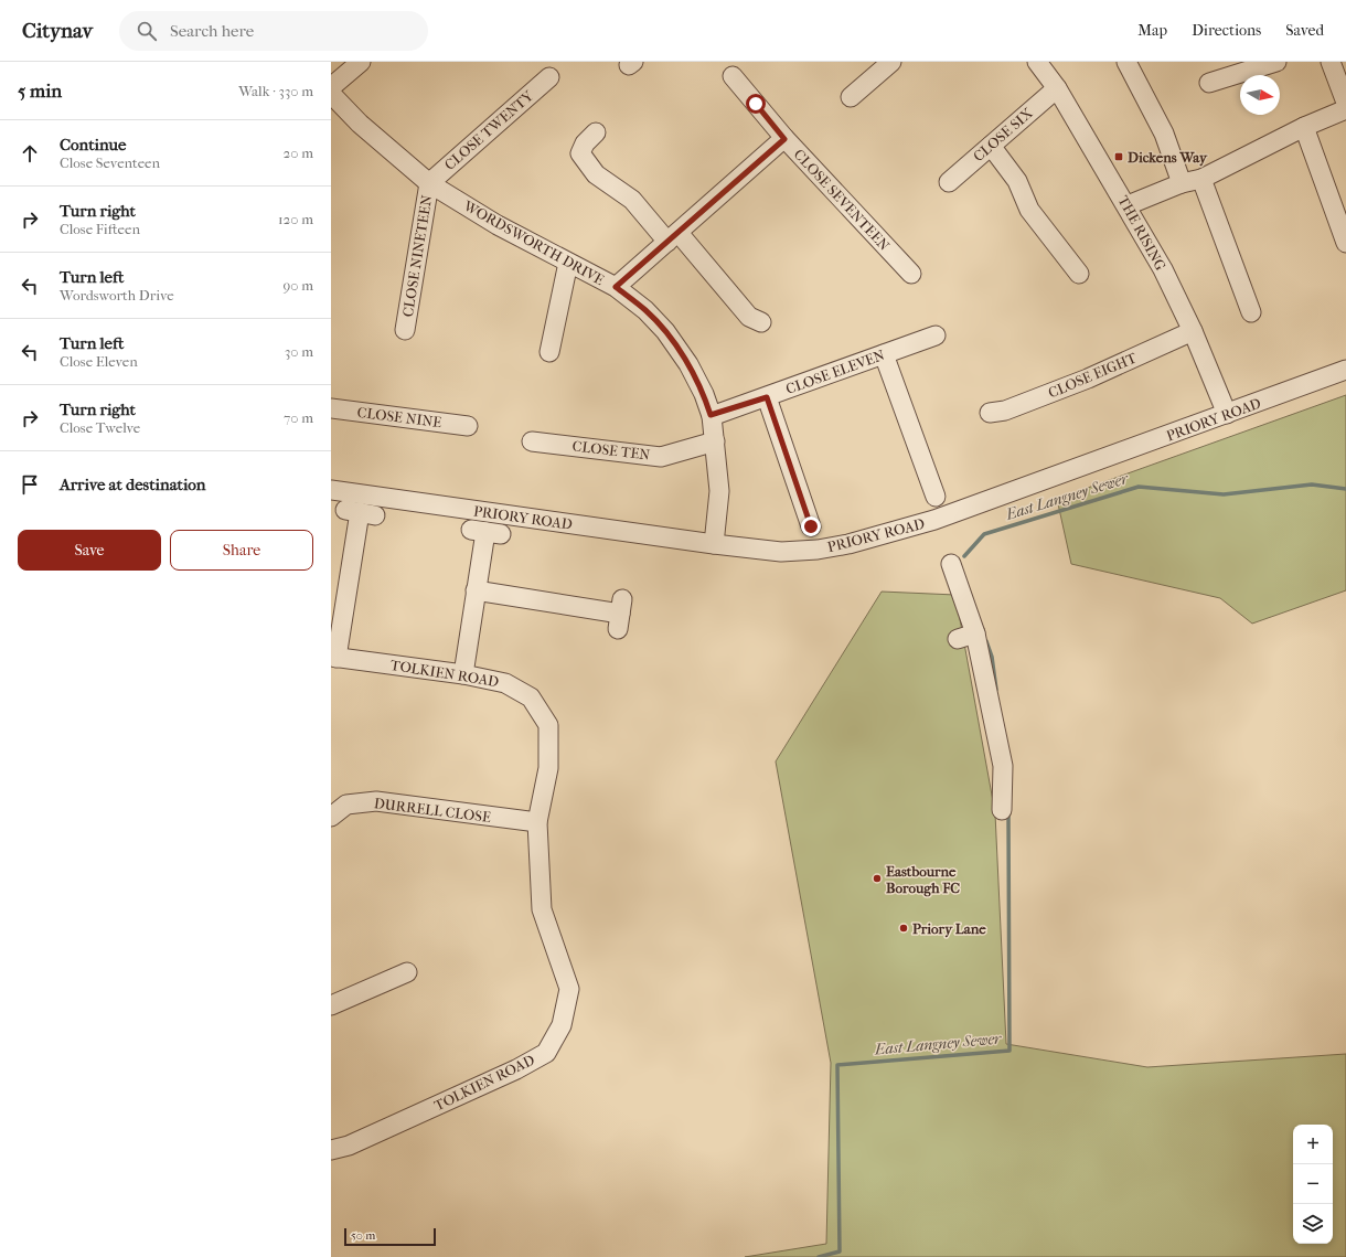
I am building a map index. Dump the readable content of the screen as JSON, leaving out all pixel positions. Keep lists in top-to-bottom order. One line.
{"streets":{"street":["CLOSE TWENTY","CLOSE SIX","CLOSE SEVENTEEN","THE RISING","WORDSWORTH DRIVE","CLOSE NINETEEN","CLOSE ELEVEN","CLOSE EIGHT","CLOSE NINE","PRIORY ROAD","CLOSE TEN","TOLKIEN ROAD","DURRELL CLOSE"]},"crossings":[["CLOSE TWENTY","WORDSWORTH DRIVE"],["CLOSE TWENTY","CLOSE NINETEEN"],["CLOSE SIX","THE RISING"],["THE RISING","CLOSE EIGHT"],["THE RISING","PRIORY ROAD"],["WORDSWORTH DRIVE","CLOSE NINETEEN"],["WORDSWORTH DRIVE","CLOSE ELEVEN"],["WORDSWORTH DRIVE","PRIORY ROAD"],["WORDSWORTH DRIVE","CLOSE TEN"],["TOLKIEN ROAD","DURRELL CLOSE"]],"water":["East Langney Sewer"],"places":{"transit":["Dickens Way"],"other":["Eastbourne Borough FC","Priory Lane"]},"scale_bar":"50 m","north":"right","page":{"header":"Citynav","search":"Search here","nav":["Map","Directions","Saved"],"heading":["5 min","Walk · 330 m"],"list":[["Continue","Close Seventeen","20 m"],["Turn right","Close Fifteen","120 m"],["Turn left","Wordsworth Drive","90 m"],["Turn left","Close Eleven","30 m"],["Turn right","Close Twelve","70 m"],"Arrive at destination"],"buttons":["Save","Share"],"map_buttons":["+","−"],"scale":"50 m"}}
